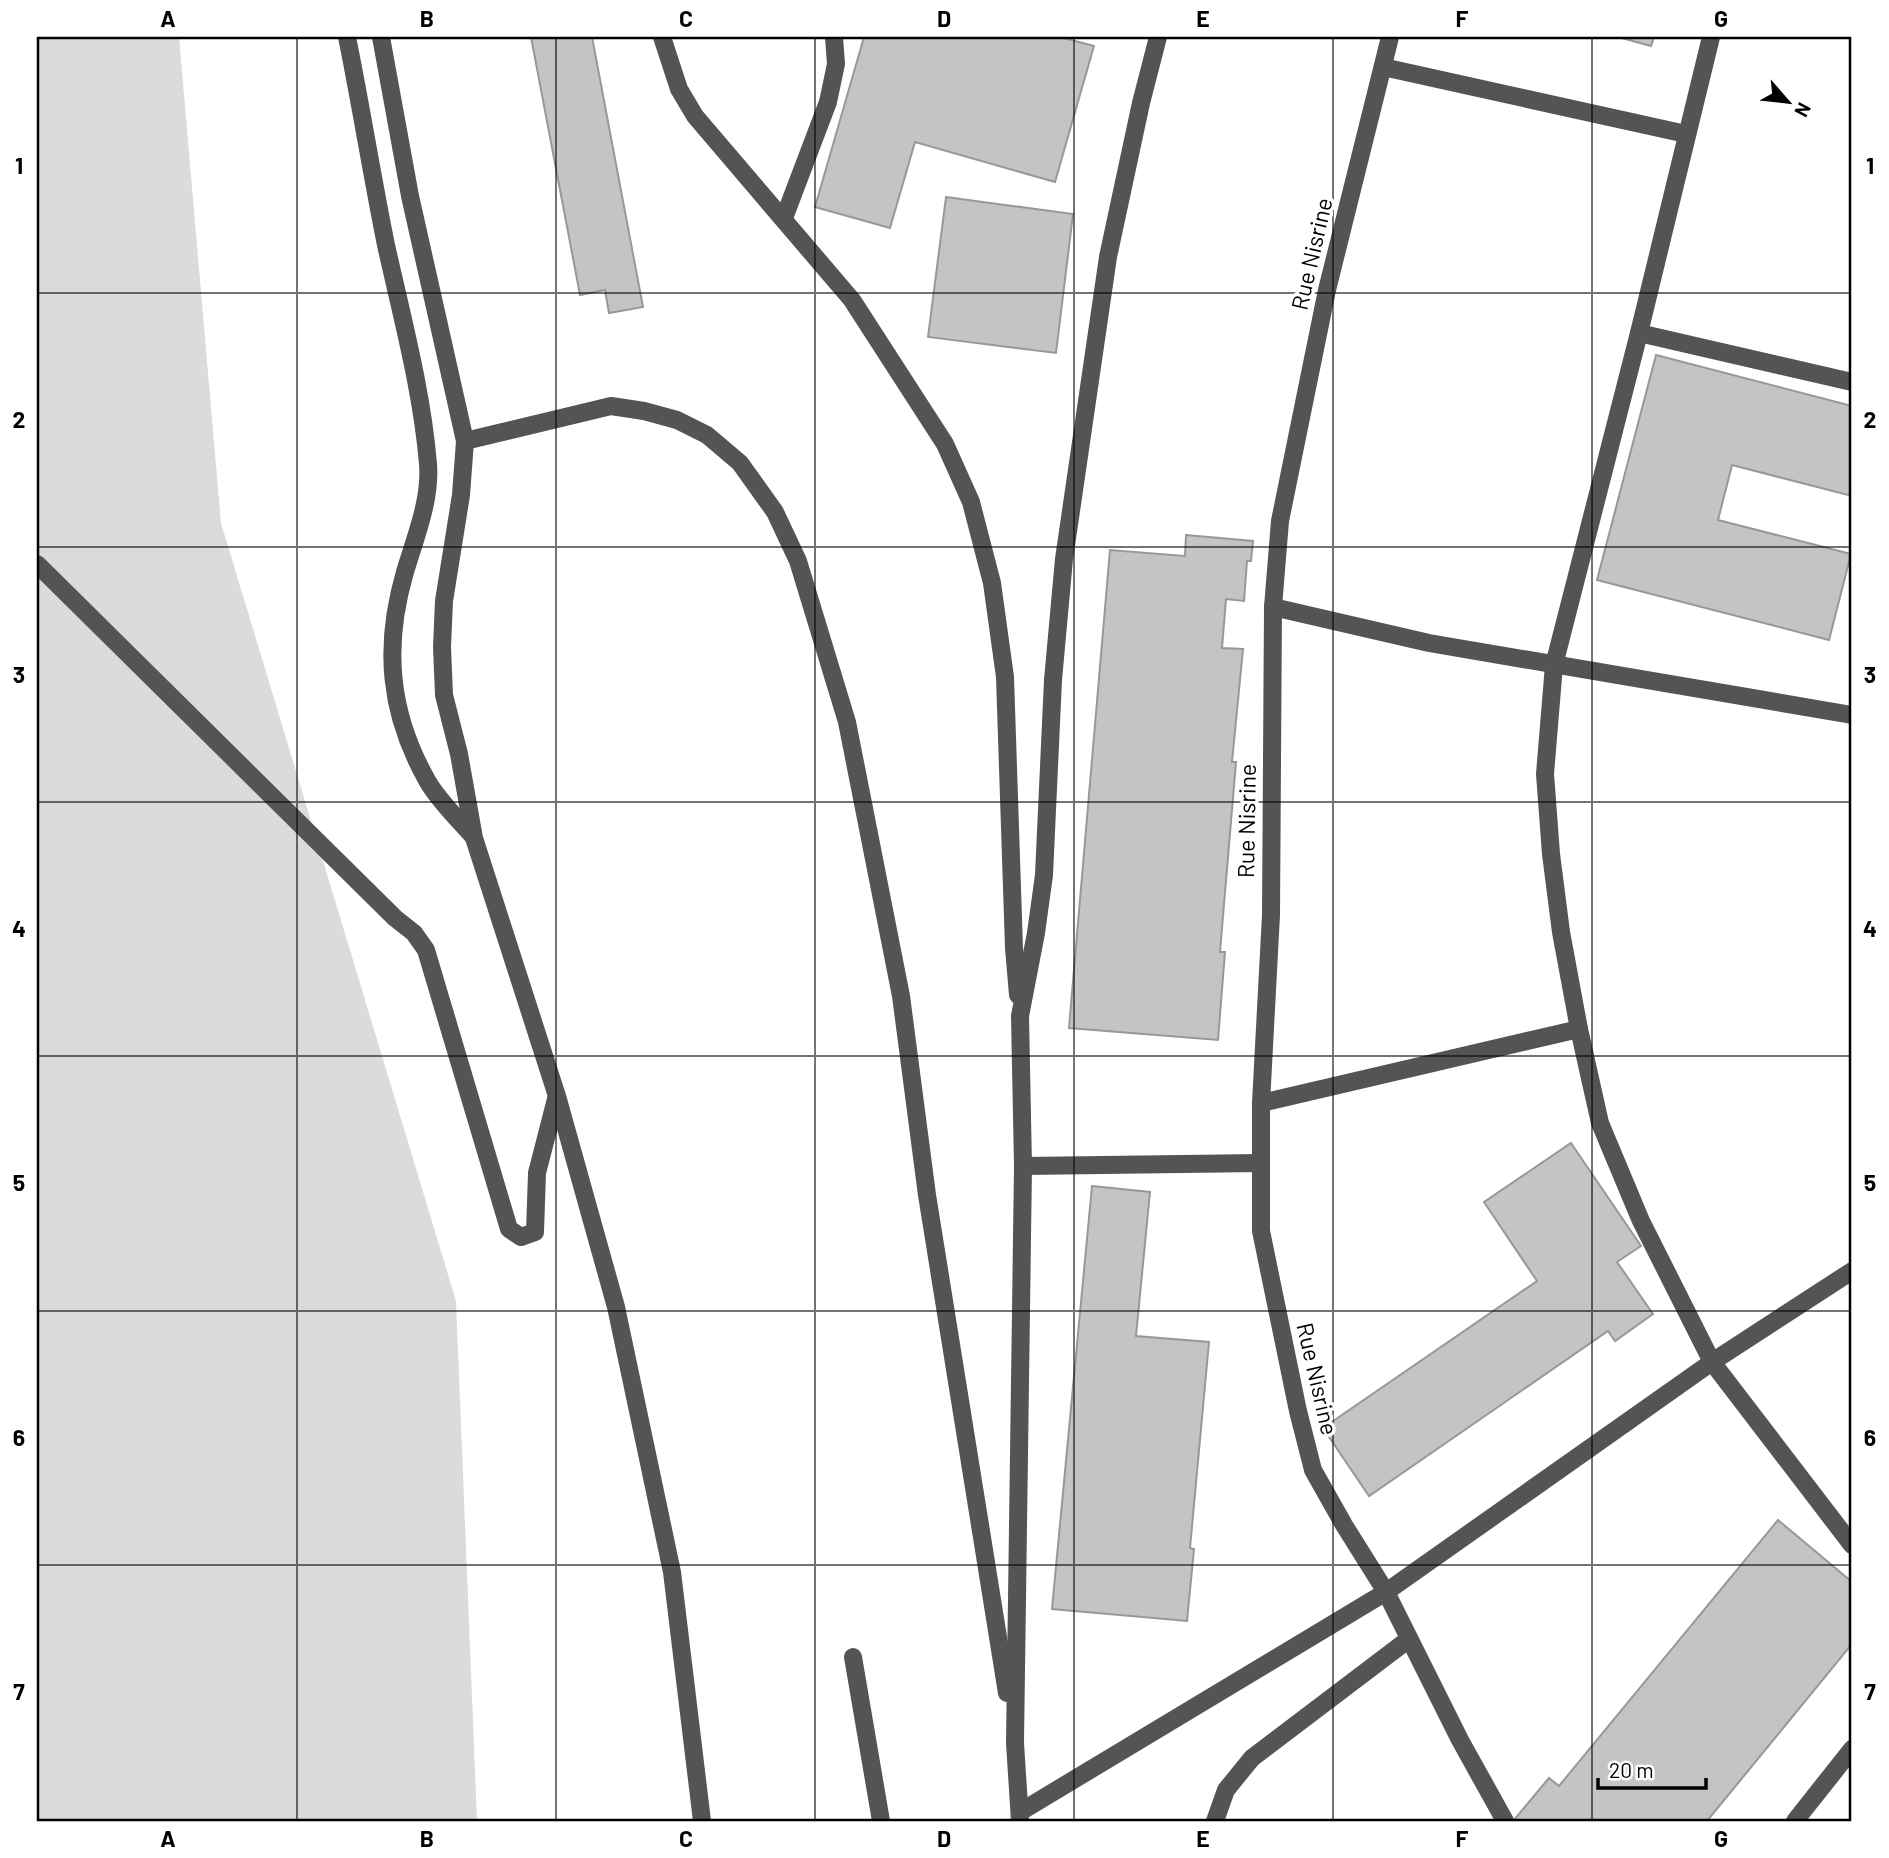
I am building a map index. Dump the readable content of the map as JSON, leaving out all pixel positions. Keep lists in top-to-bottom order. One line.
{"streets":{"street":["Rue Nisrine"]},"scale_bar":"20 m","north":"bottom right","grid":{"columns":["A","B","C","D","E","F","G"],"rows":["1","2","3","4","5","6","7"]}}
